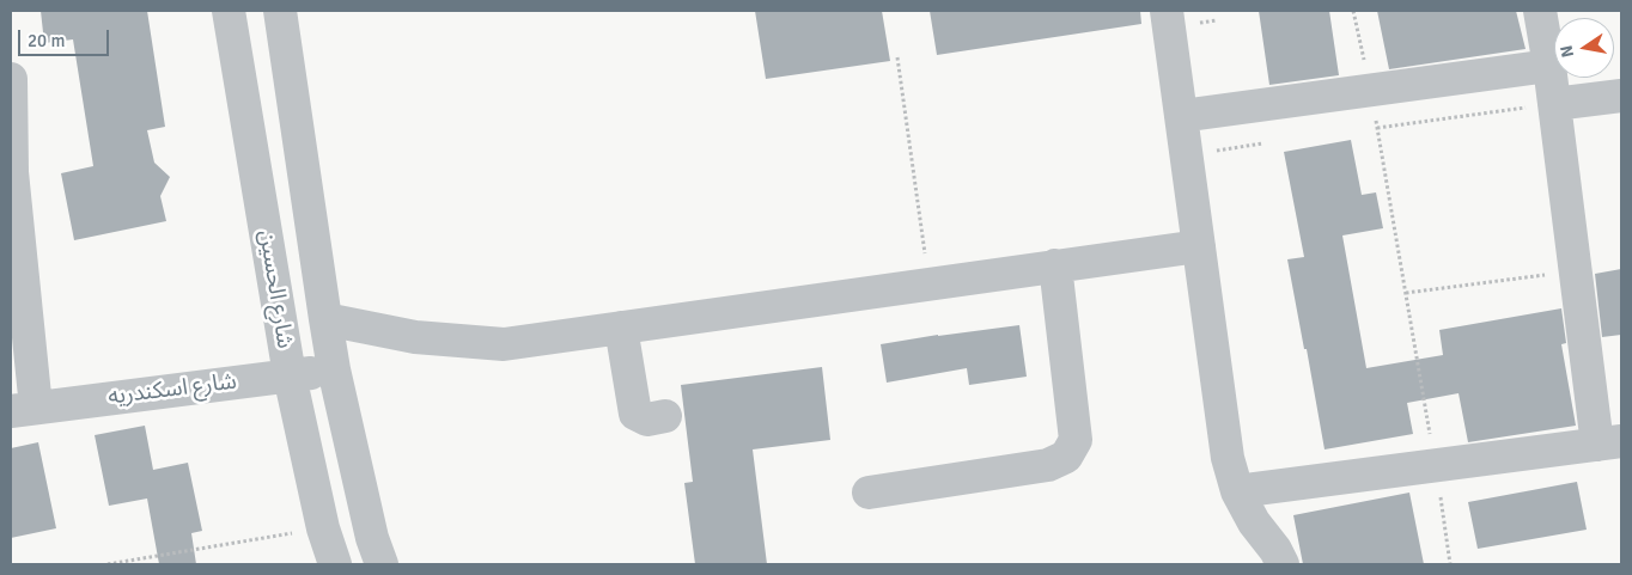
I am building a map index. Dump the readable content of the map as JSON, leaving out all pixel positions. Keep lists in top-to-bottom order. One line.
{"streets":{"street":["شارع الحسين","شارع اسكندريه"]},"crossings":[["شارع الحسين","شارع اسكندريه"]],"scale_bar":"20 m","north":"left"}
